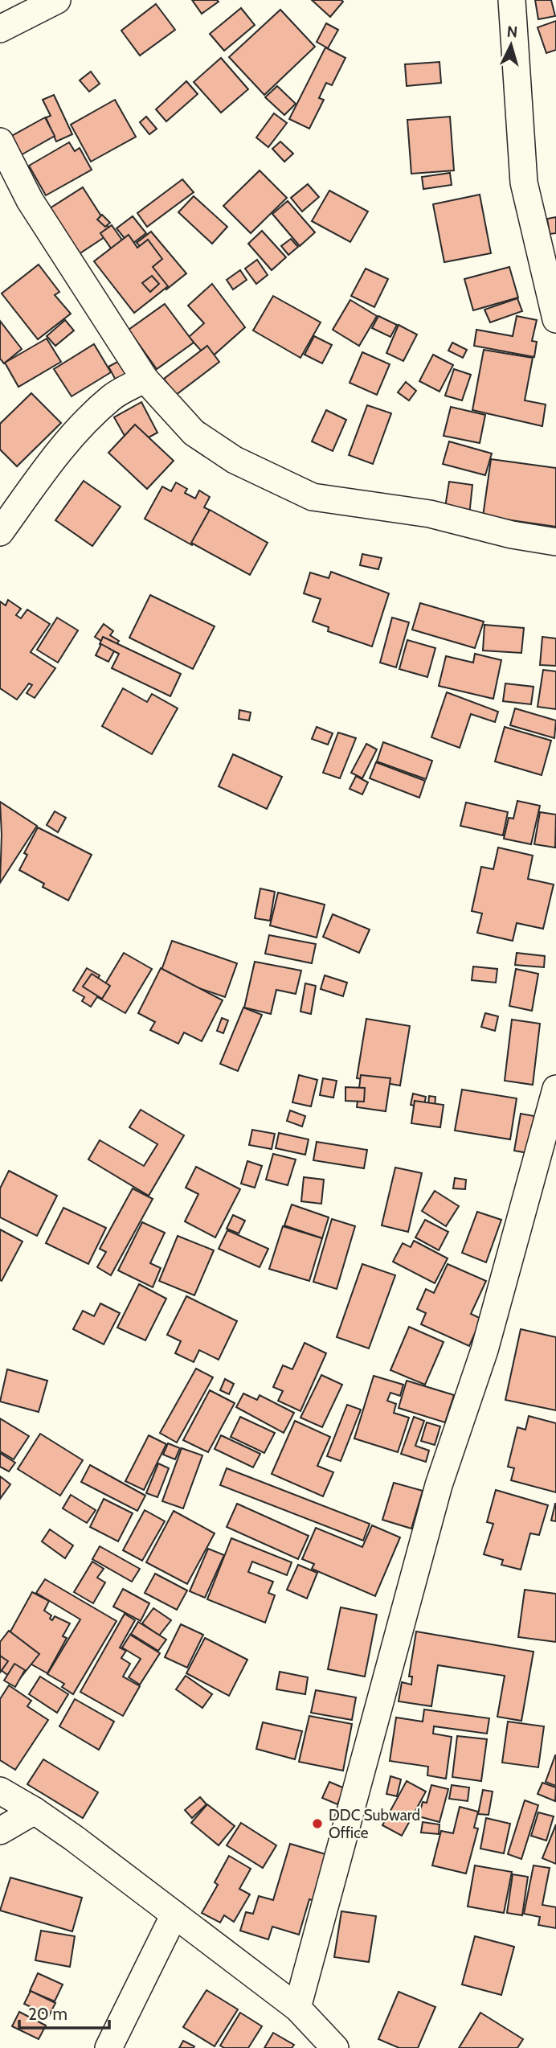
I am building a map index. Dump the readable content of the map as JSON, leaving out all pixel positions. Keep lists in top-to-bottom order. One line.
{"places":["DDC Subward Office"],"scale_bar":"20 m","north":"top"}
